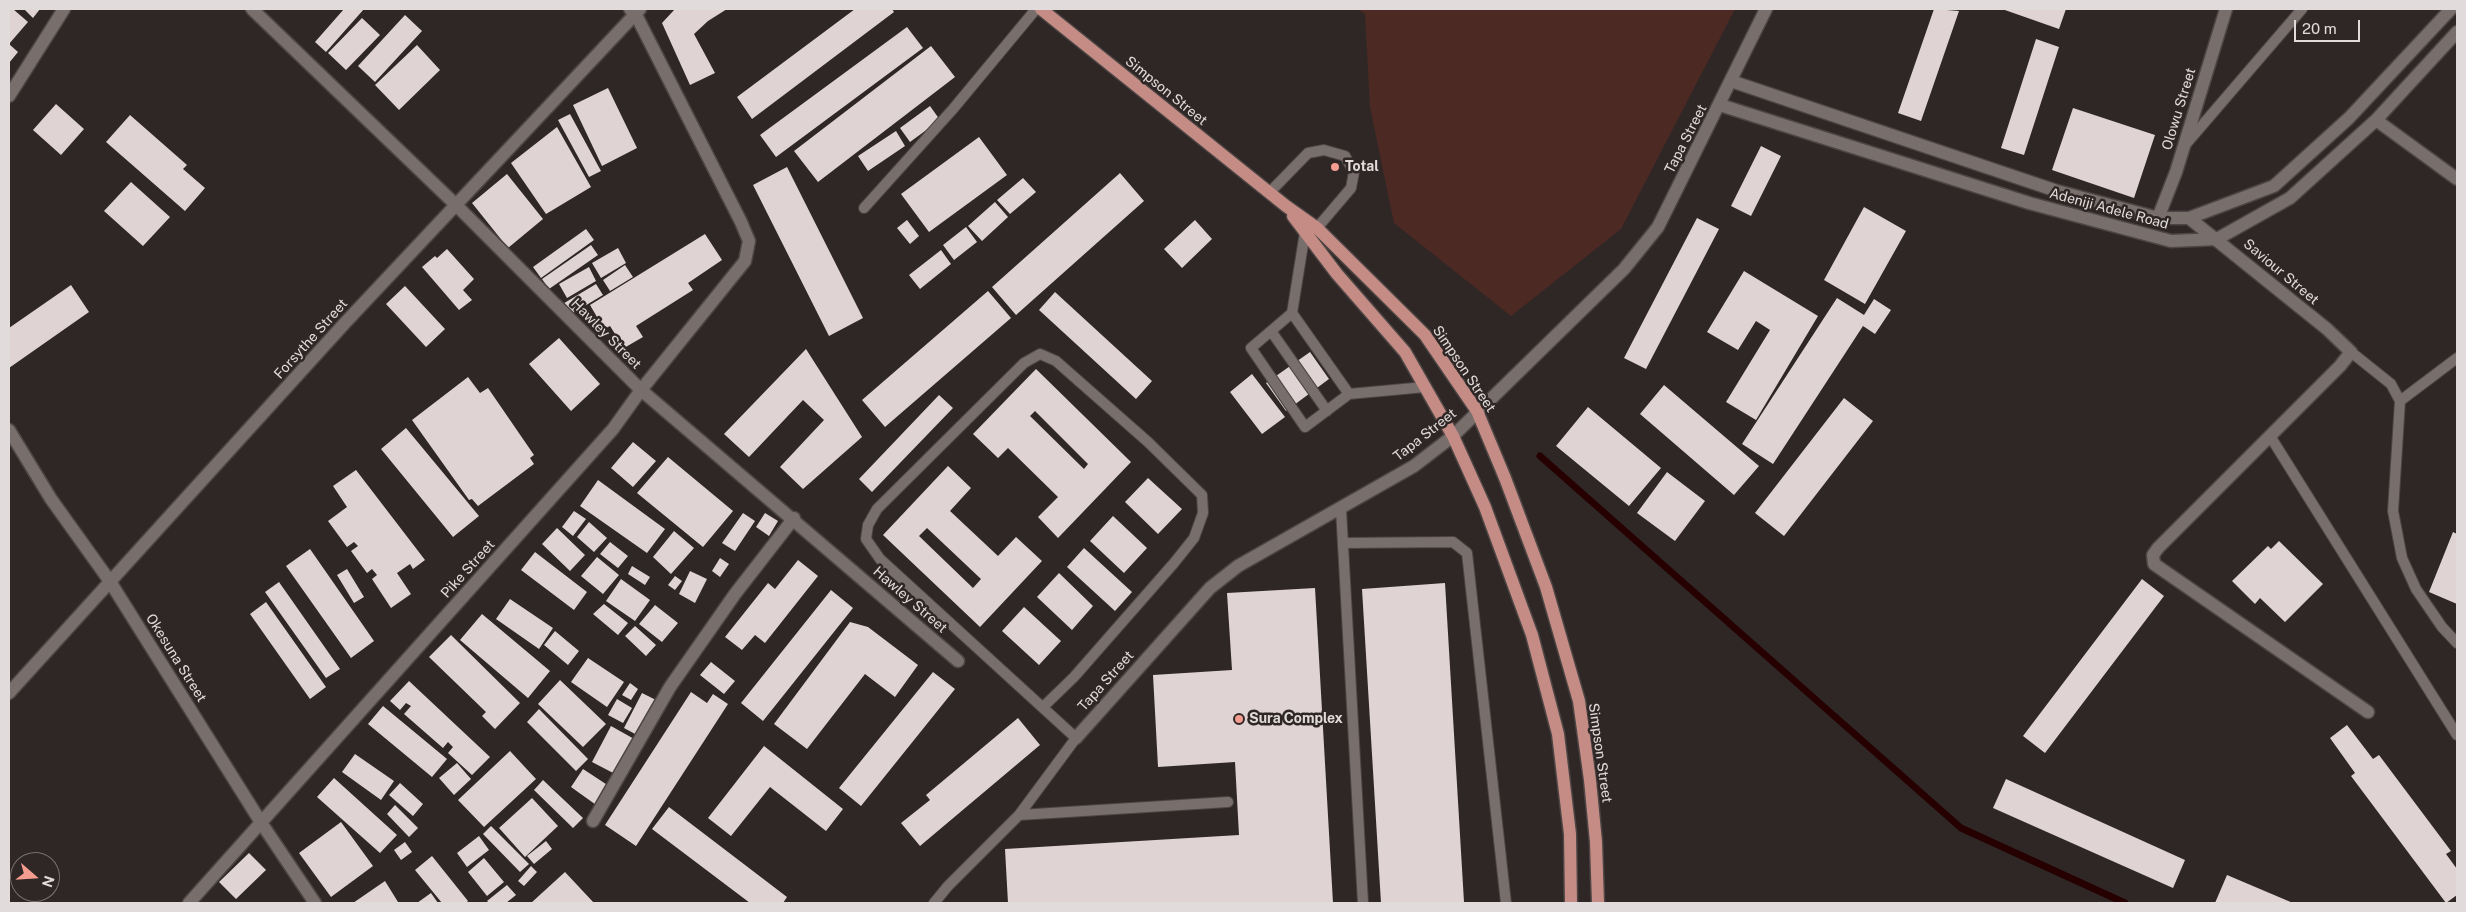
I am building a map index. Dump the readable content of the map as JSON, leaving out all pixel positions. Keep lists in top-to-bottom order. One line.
{"streets":{"main road":["Simpson Street"],"street":["Olowu Street","Tapa Street","Adeniji Adele Road","Saviour Street","Hawley Street","Forsythe Street","Pike Street","Okesuna Street"]},"crossings":[["Simpson Street","Tapa Street"],["Olowu Street","Adeniji Adele Road"],["Tapa Street","Adeniji Adele Road"],["Adeniji Adele Road","Saviour Street"],["Hawley Street","Forsythe Street"],["Hawley Street","Pike Street"],["Forsythe Street","Pike Street"],["Forsythe Street","Okesuna Street"],["Pike Street","Okesuna Street"]],"places":["Total","Sura Complex"],"scale_bar":"20 m","north":"right"}
